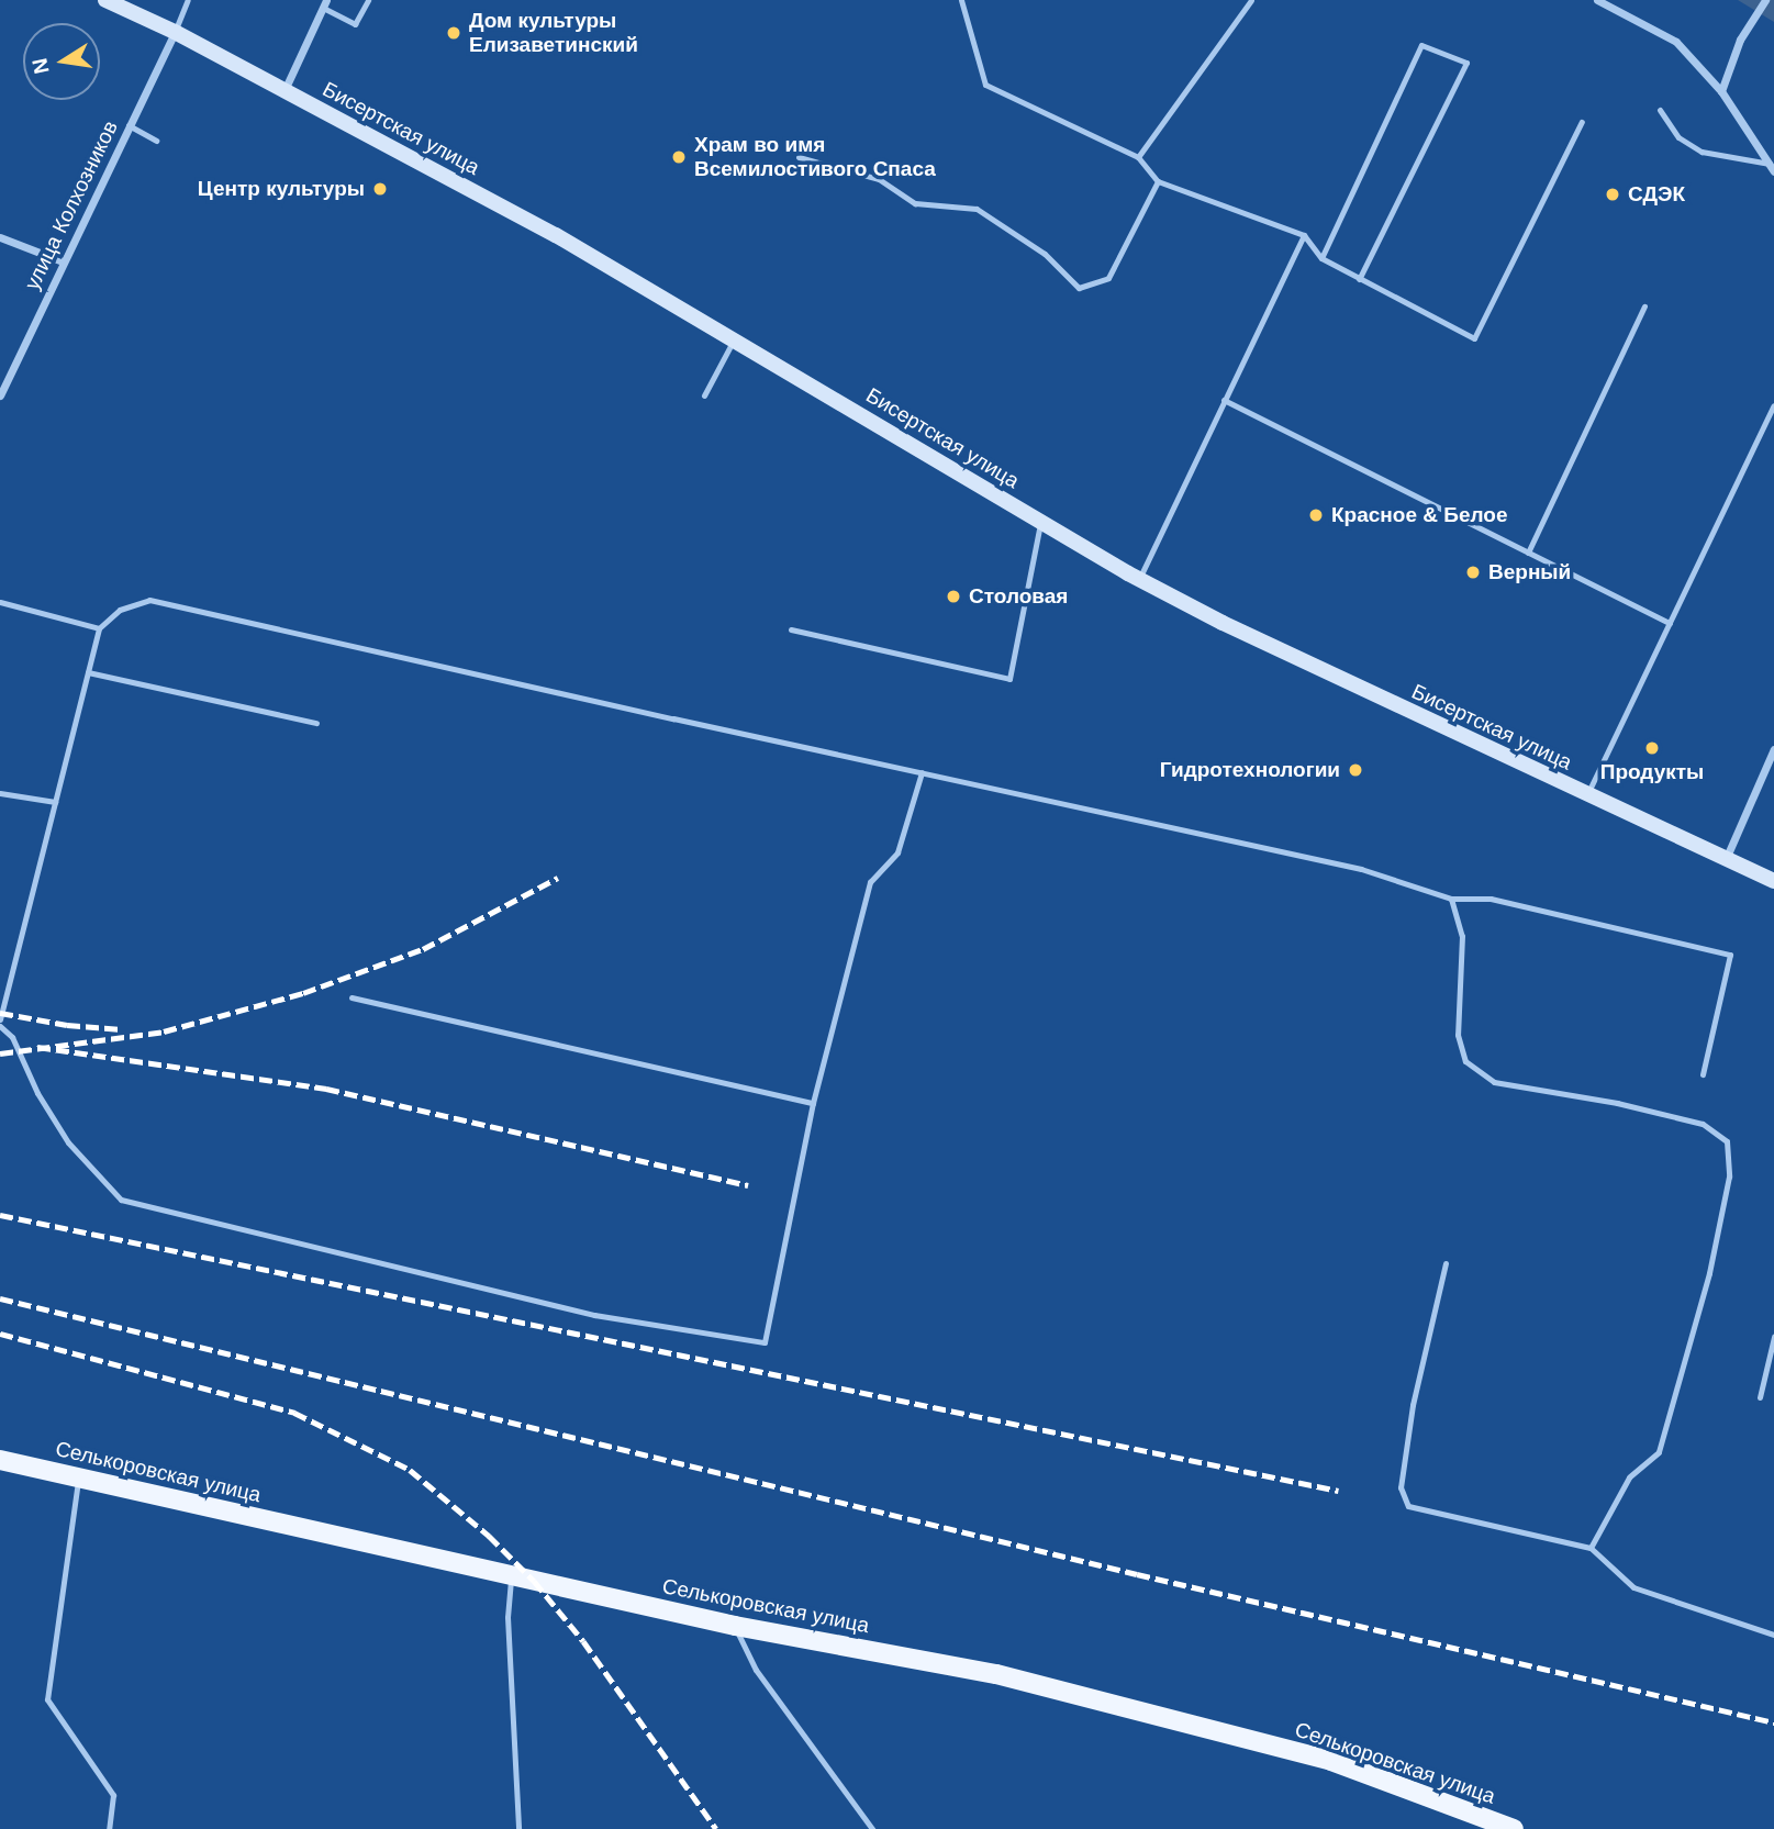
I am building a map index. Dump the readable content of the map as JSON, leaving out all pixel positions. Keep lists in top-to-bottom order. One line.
{"streets":{"main road":["Бисертская улица","Селькоровская улица"],"street":["улица Колхозников"]},"crossings":[["Бисертская улица","улица Колхозников"]],"places":["Дом культуры Елизаветинский","Храм во имя Всемилостивого Спаса","Центр культуры","СДЭК","Красное & Белое","Верный","Столовая","Продукты","Гидротехнологии"],"north":"left"}
